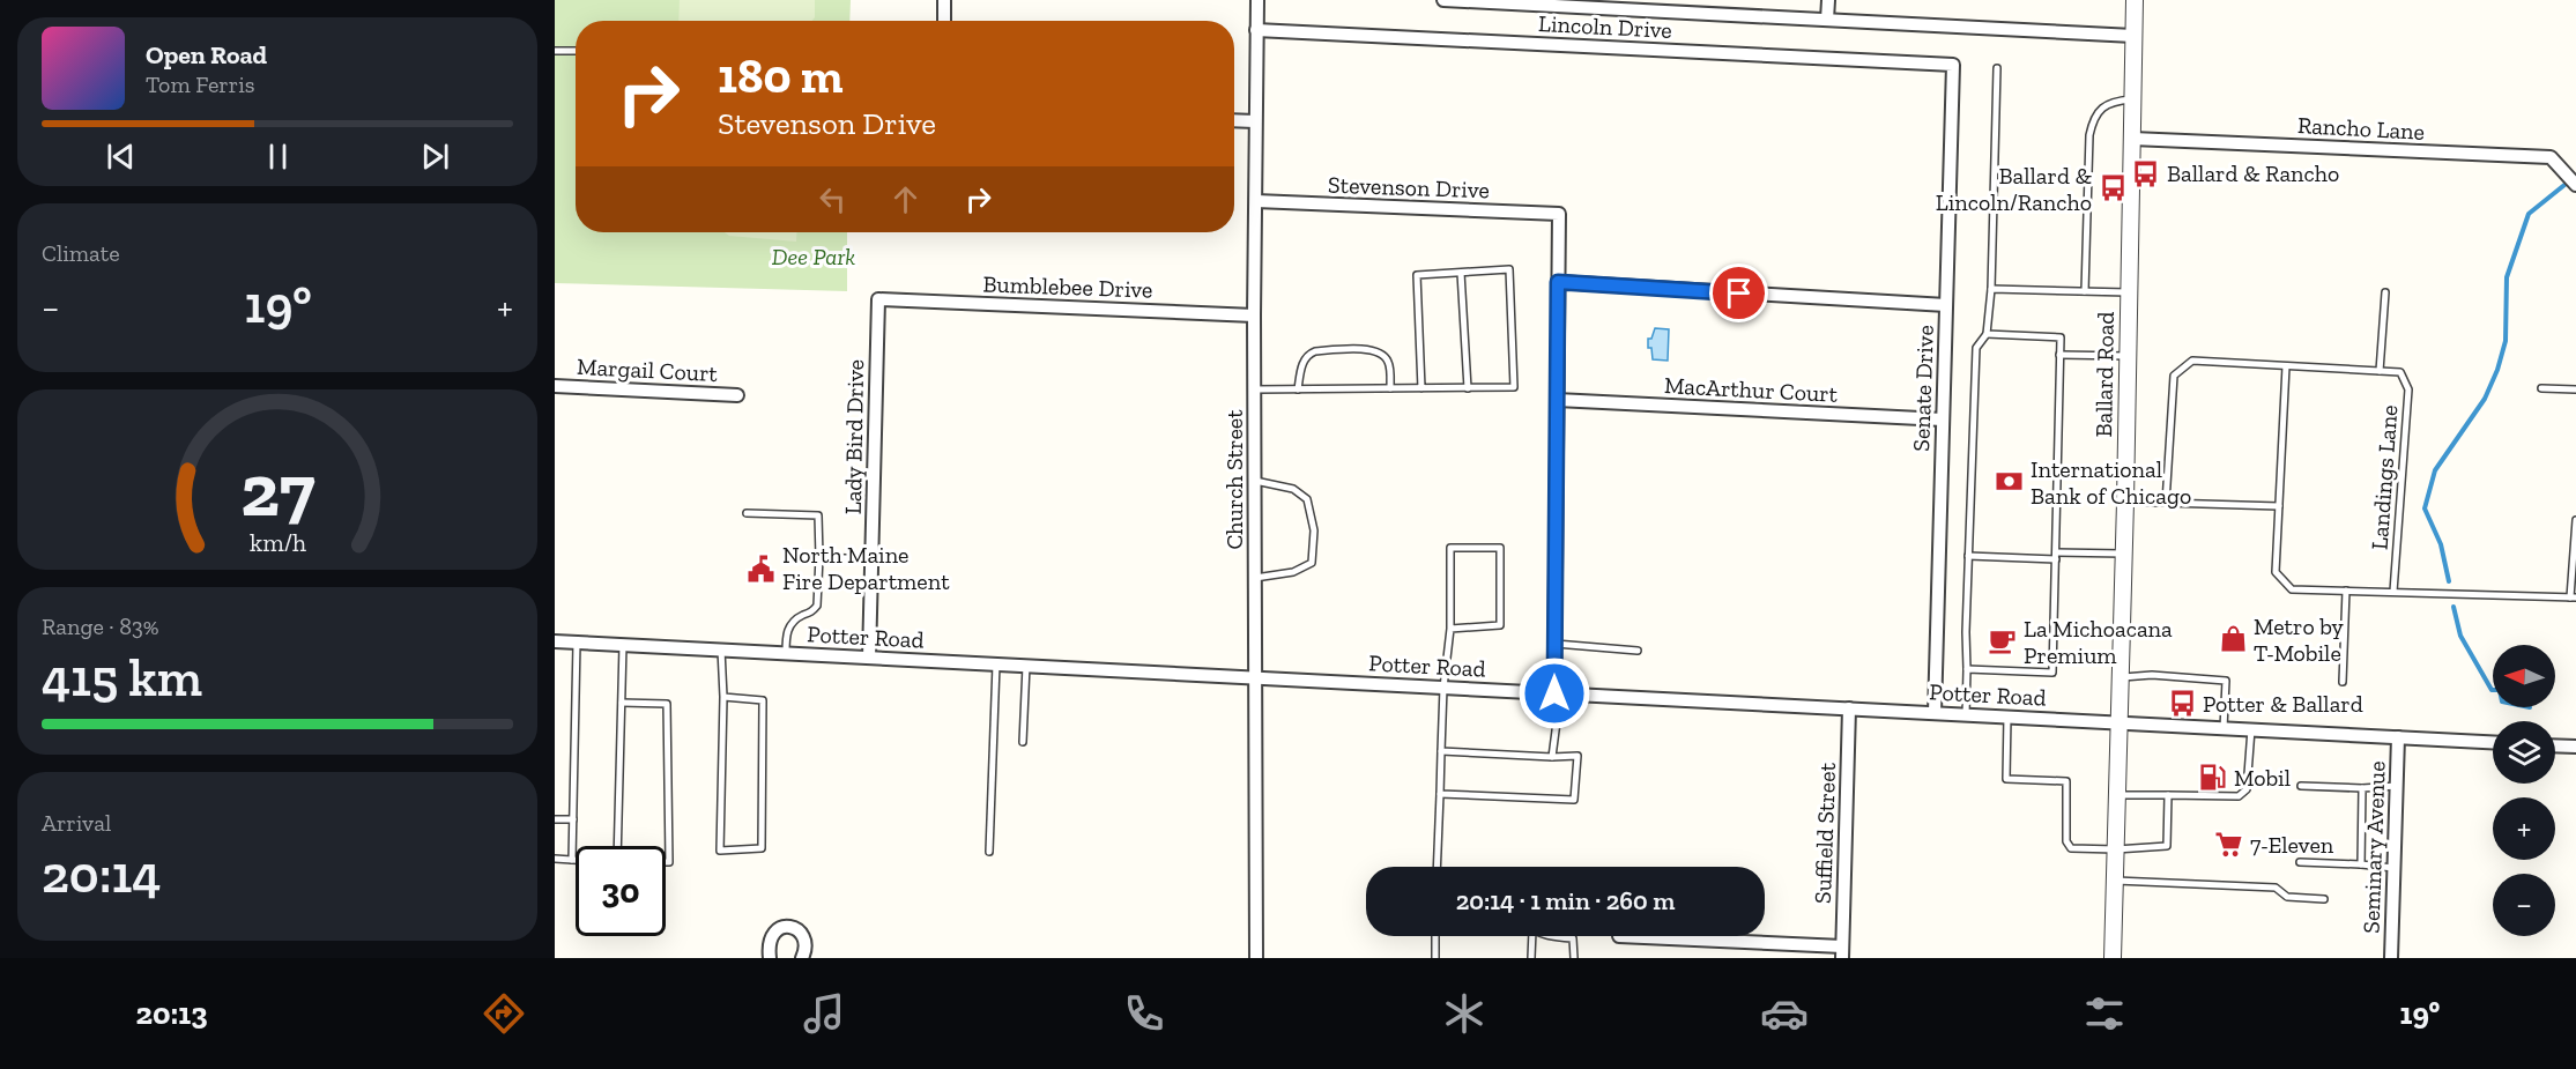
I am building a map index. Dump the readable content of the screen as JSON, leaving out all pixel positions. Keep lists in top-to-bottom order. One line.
{"streets":{"street":["Lincoln Drive","Rancho Lane","Stevenson Drive","Bumblebee Drive","Margail Court","Ballard Road","Senate Drive","MacArthur Court","Lady Bird Drive","Church Street","Potter Road","Suffield Street","Seminary Avenue"],"lane":["Landings Lane"]},"crossings":[["Lincoln Drive","Ballard Road"],["Lincoln Drive","Senate Drive"],["Lincoln Drive","Church Street"],["Rancho Lane","Ballard Road"],["Stevenson Drive","Church Street"],["Bumblebee Drive","Lady Bird Drive"],["Bumblebee Drive","Church Street"],["Ballard Road","Potter Road"],["Senate Drive","MacArthur Court"],["Senate Drive","Potter Road"],["Lady Bird Drive","Potter Road"],["Church Street","Potter Road"],["Potter Road","Suffield Street"],["Potter Road","Seminary Avenue"]],"parks":["Dee Park"],"places":{"bus stop":["Ballard & Rancho","Ballard & Lincoln/Rancho","Potter & Ballard"],"bank":["International Bank of Chicago"],"public building":["North Maine Fire Department"],"shop":["Metro by T-Mobile"],"cafe":["La Michoacana Premium"],"fuel station":["Mobil"],"supermarket":["7-Eleven"]},"north":"left","page":{"turn":["180 m","Stevenson Drive"],"song":["Open Road","Tom Ferris"],"tile":["Climate",["Range · 83%","415 km"],["Arrival","20:14"]],"heat":["−","19°","+"],"map_buttons":["+","−"],"limit":"30","trip":"20:14 · 1 min · 260 m","tabs":["20:13","19°"],"gauge":["27","km/h"]}}
